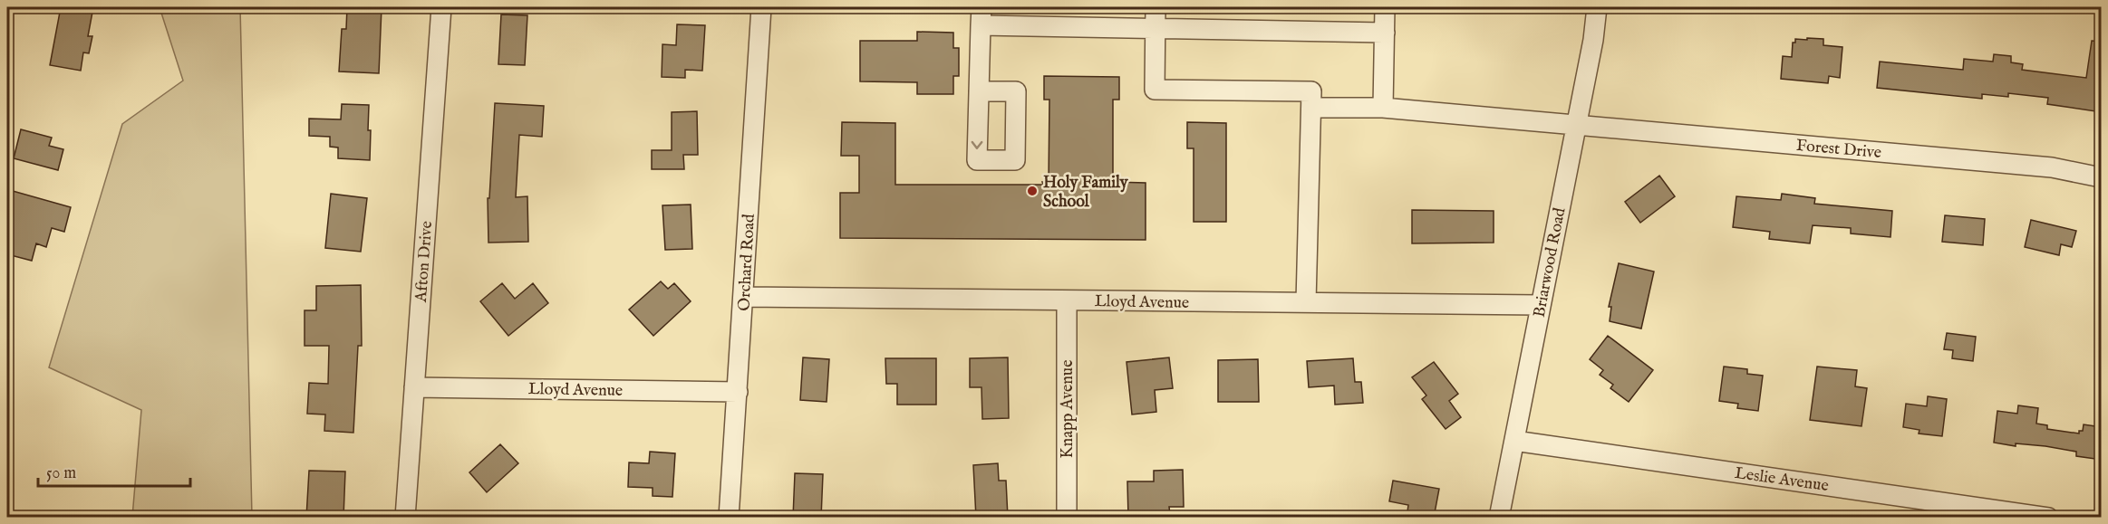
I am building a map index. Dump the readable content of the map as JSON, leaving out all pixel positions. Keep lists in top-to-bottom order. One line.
{"streets":{"street":["Forest Drive","Afton Drive","Orchard Road","Briarwood Road","Lloyd Avenue","Knapp Avenue","Leslie Avenue"]},"crossings":[["Forest Drive","Briarwood Road"],["Afton Drive","Lloyd Avenue"],["Orchard Road","Lloyd Avenue"],["Briarwood Road","Lloyd Avenue"],["Briarwood Road","Leslie Avenue"],["Lloyd Avenue","Knapp Avenue"]],"places":["Holy Family School"],"scale_bar":"50 m"}
